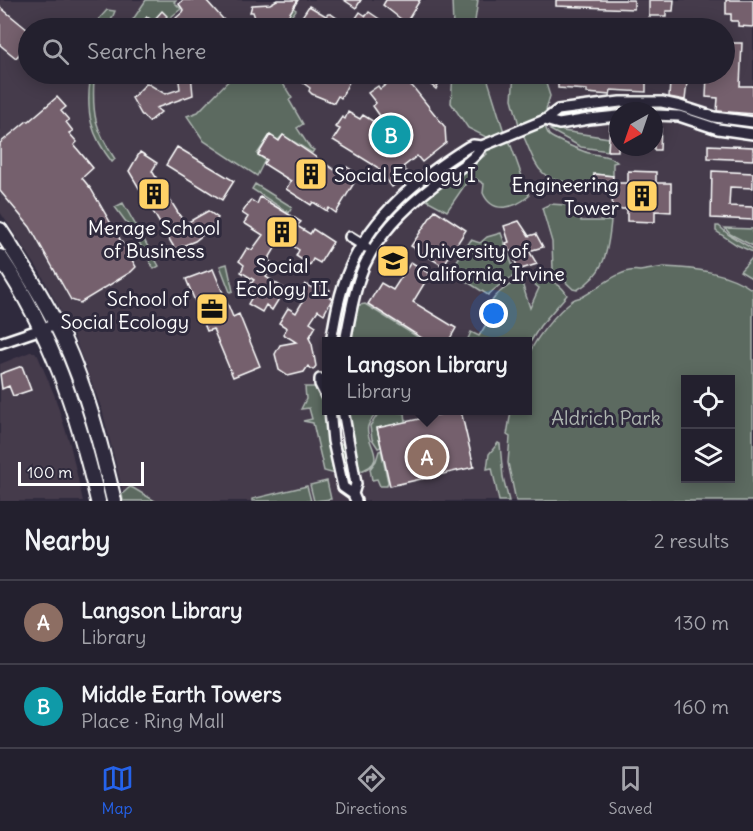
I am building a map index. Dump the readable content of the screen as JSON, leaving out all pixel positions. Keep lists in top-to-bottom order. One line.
{"parks":["Aldrich Park"],"places":{"building":["Social Ecology I","Merage School of Business","Engineering Tower","Social Ecology II"],"school or university":["University of California, Irvine"],"office":["School of Social Ecology"]},"scale_bar":"100 m","north":"bottom left","page":{"search":"Search here","pins":["B","A"],"popup":["Langson Library","Library"],"scale":"100 m","heading":["Nearby","2 results"],"list":[{"mark":"A","name":"Langson Library","note":"Library","value":"130 m"},{"mark":"B","name":"Middle Earth Towers","note":"Place · Ring Mall","value":"160 m"}],"nav":["Map","Directions","Saved"]}}
